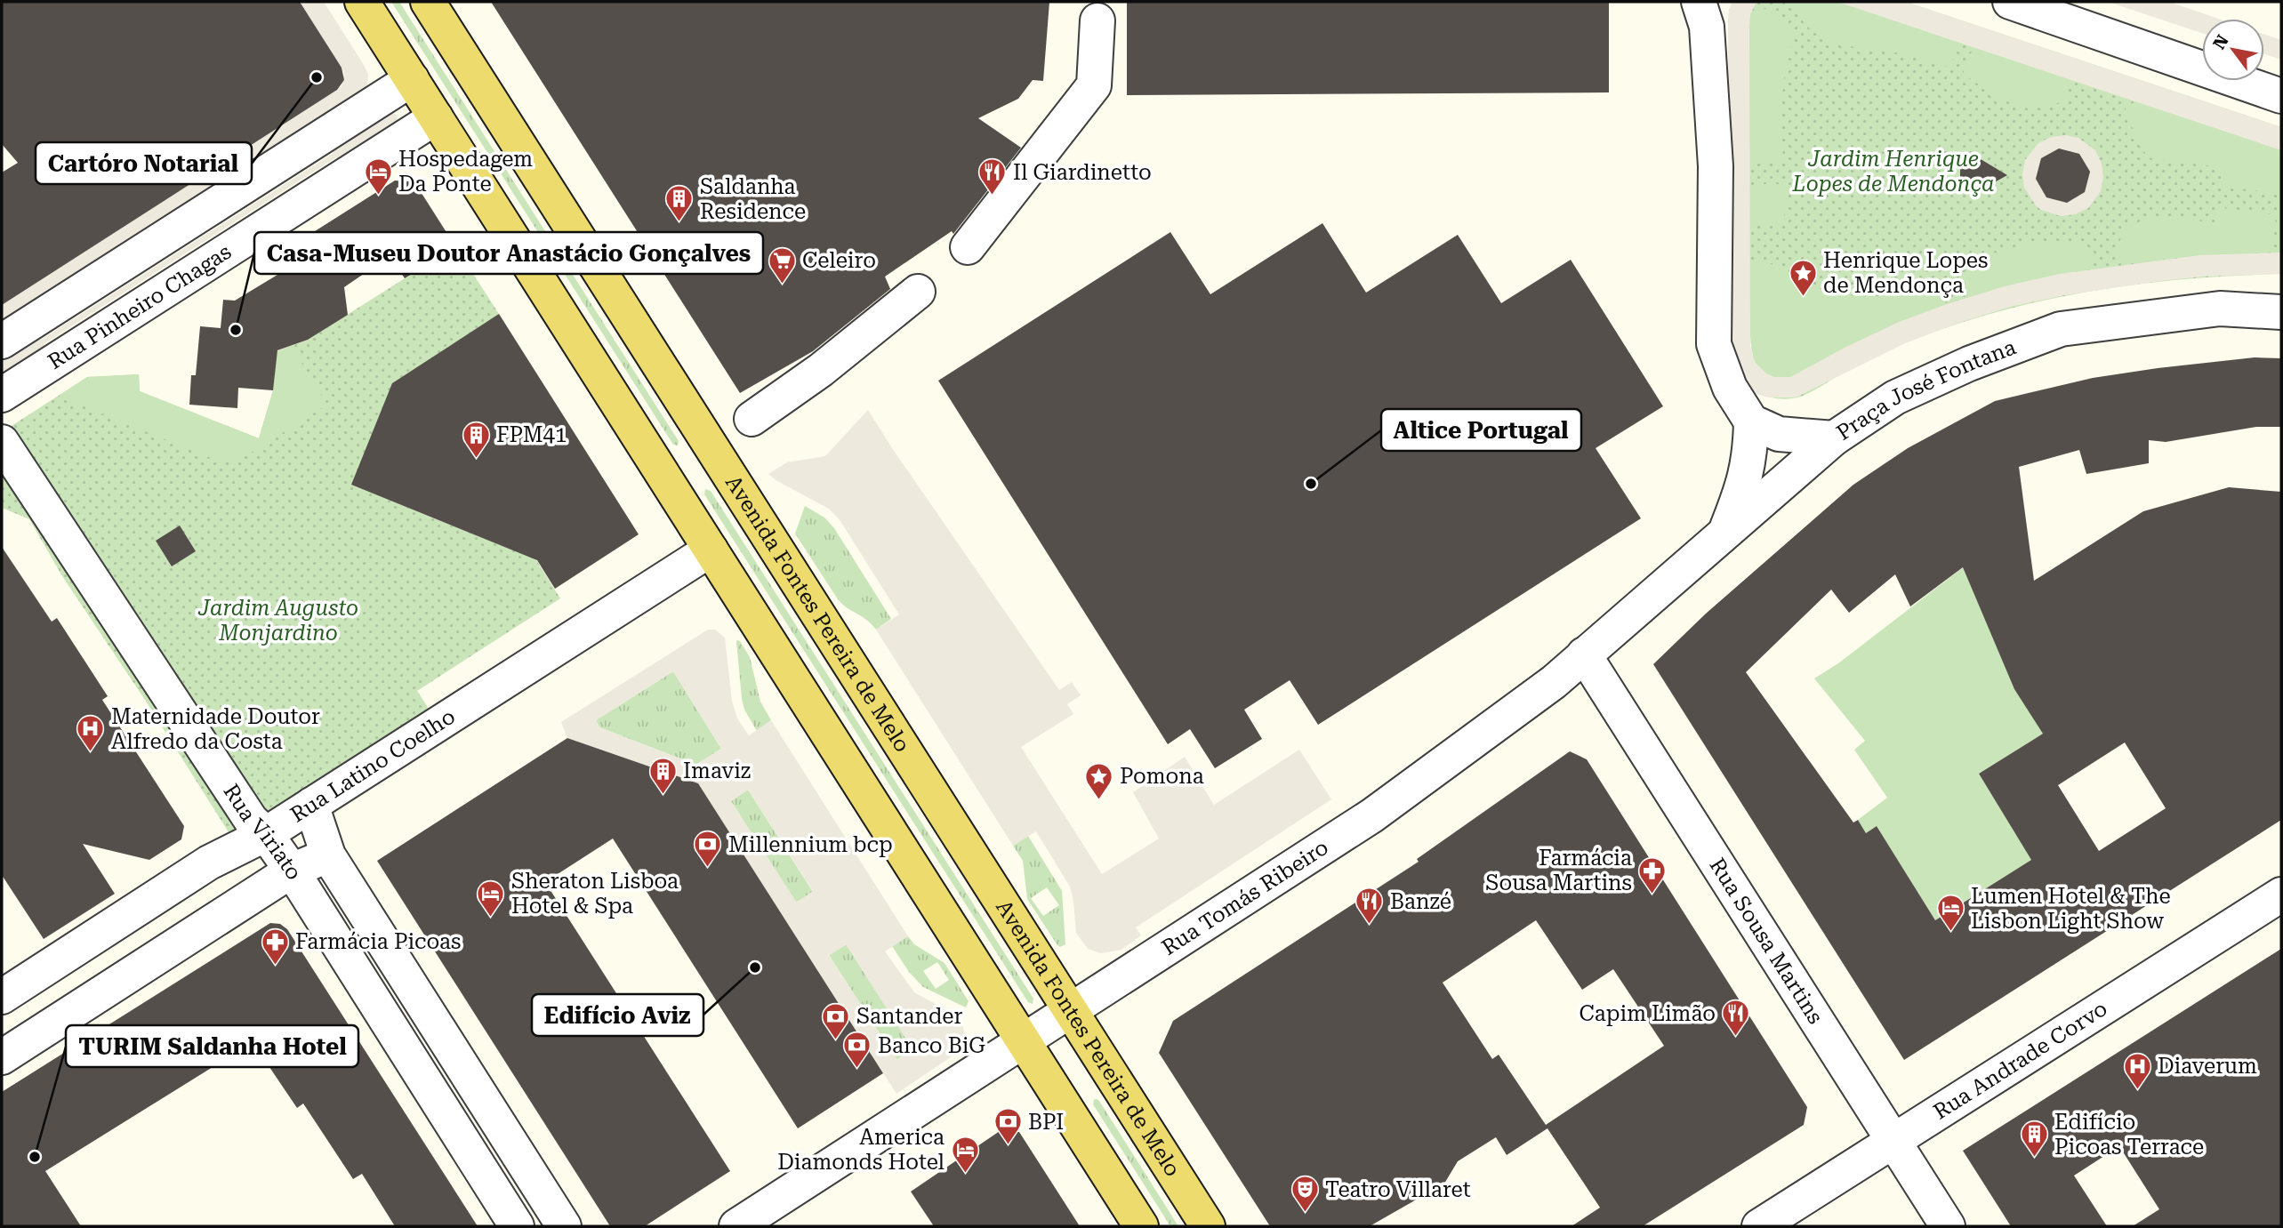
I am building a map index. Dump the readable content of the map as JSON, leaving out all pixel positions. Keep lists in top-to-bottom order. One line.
{"streets":{"main road":["Avenida Fontes Pereira de Melo"],"street":["Rua Pinheiro Chagas","Praça José Fontana","Rua Latino Coelho","Rua Viriato","Rua Tomás Ribeiro","Rua Sousa Martins","Rua Andrade Corvo"]},"crossings":[["Praça José Fontana","Rua Tomás Ribeiro"],["Avenida Fontes Pereira de Melo","Rua Tomás Ribeiro"],["Rua Latino Coelho","Rua Viriato"],["Rua Tomás Ribeiro","Rua Sousa Martins"],["Rua Sousa Martins","Rua Andrade Corvo"]],"parks":["Jardim Henrique Lopes de Mendonça","Jardim Augusto Monjardino"],"places":{"other":["Cartóro Notarial","Casa-Museu Doutor Anastácio Gonçalves","Altice Portugal","Edifício Aviz","TURIM Saldanha Hotel"],"hotel":["Hospedagem Da Ponte","Sheraton Lisboa Hotel & Spa","Lumen Hotel & The Lisbon Light Show","America Diamonds Hotel"],"restaurant":["Il Giardinetto","Banzé","Capim Limão"],"building":["Saldanha Residence","FPM41","Imaviz","Edifício Picoas Terrace"],"supermarket":["Celeiro"],"place":["Henrique Lopes de Mendonça","Pomona"],"hospital":["Maternidade Doutor Alfredo da Costa","Diaverum"],"bank":["Millennium bcp","Santander","Banco BiG","BPI"],"pharmacy":["Farmácia Sousa Martins","Farmácia Picoas"],"theatre":["Teatro Villaret"]},"north":"top left"}
